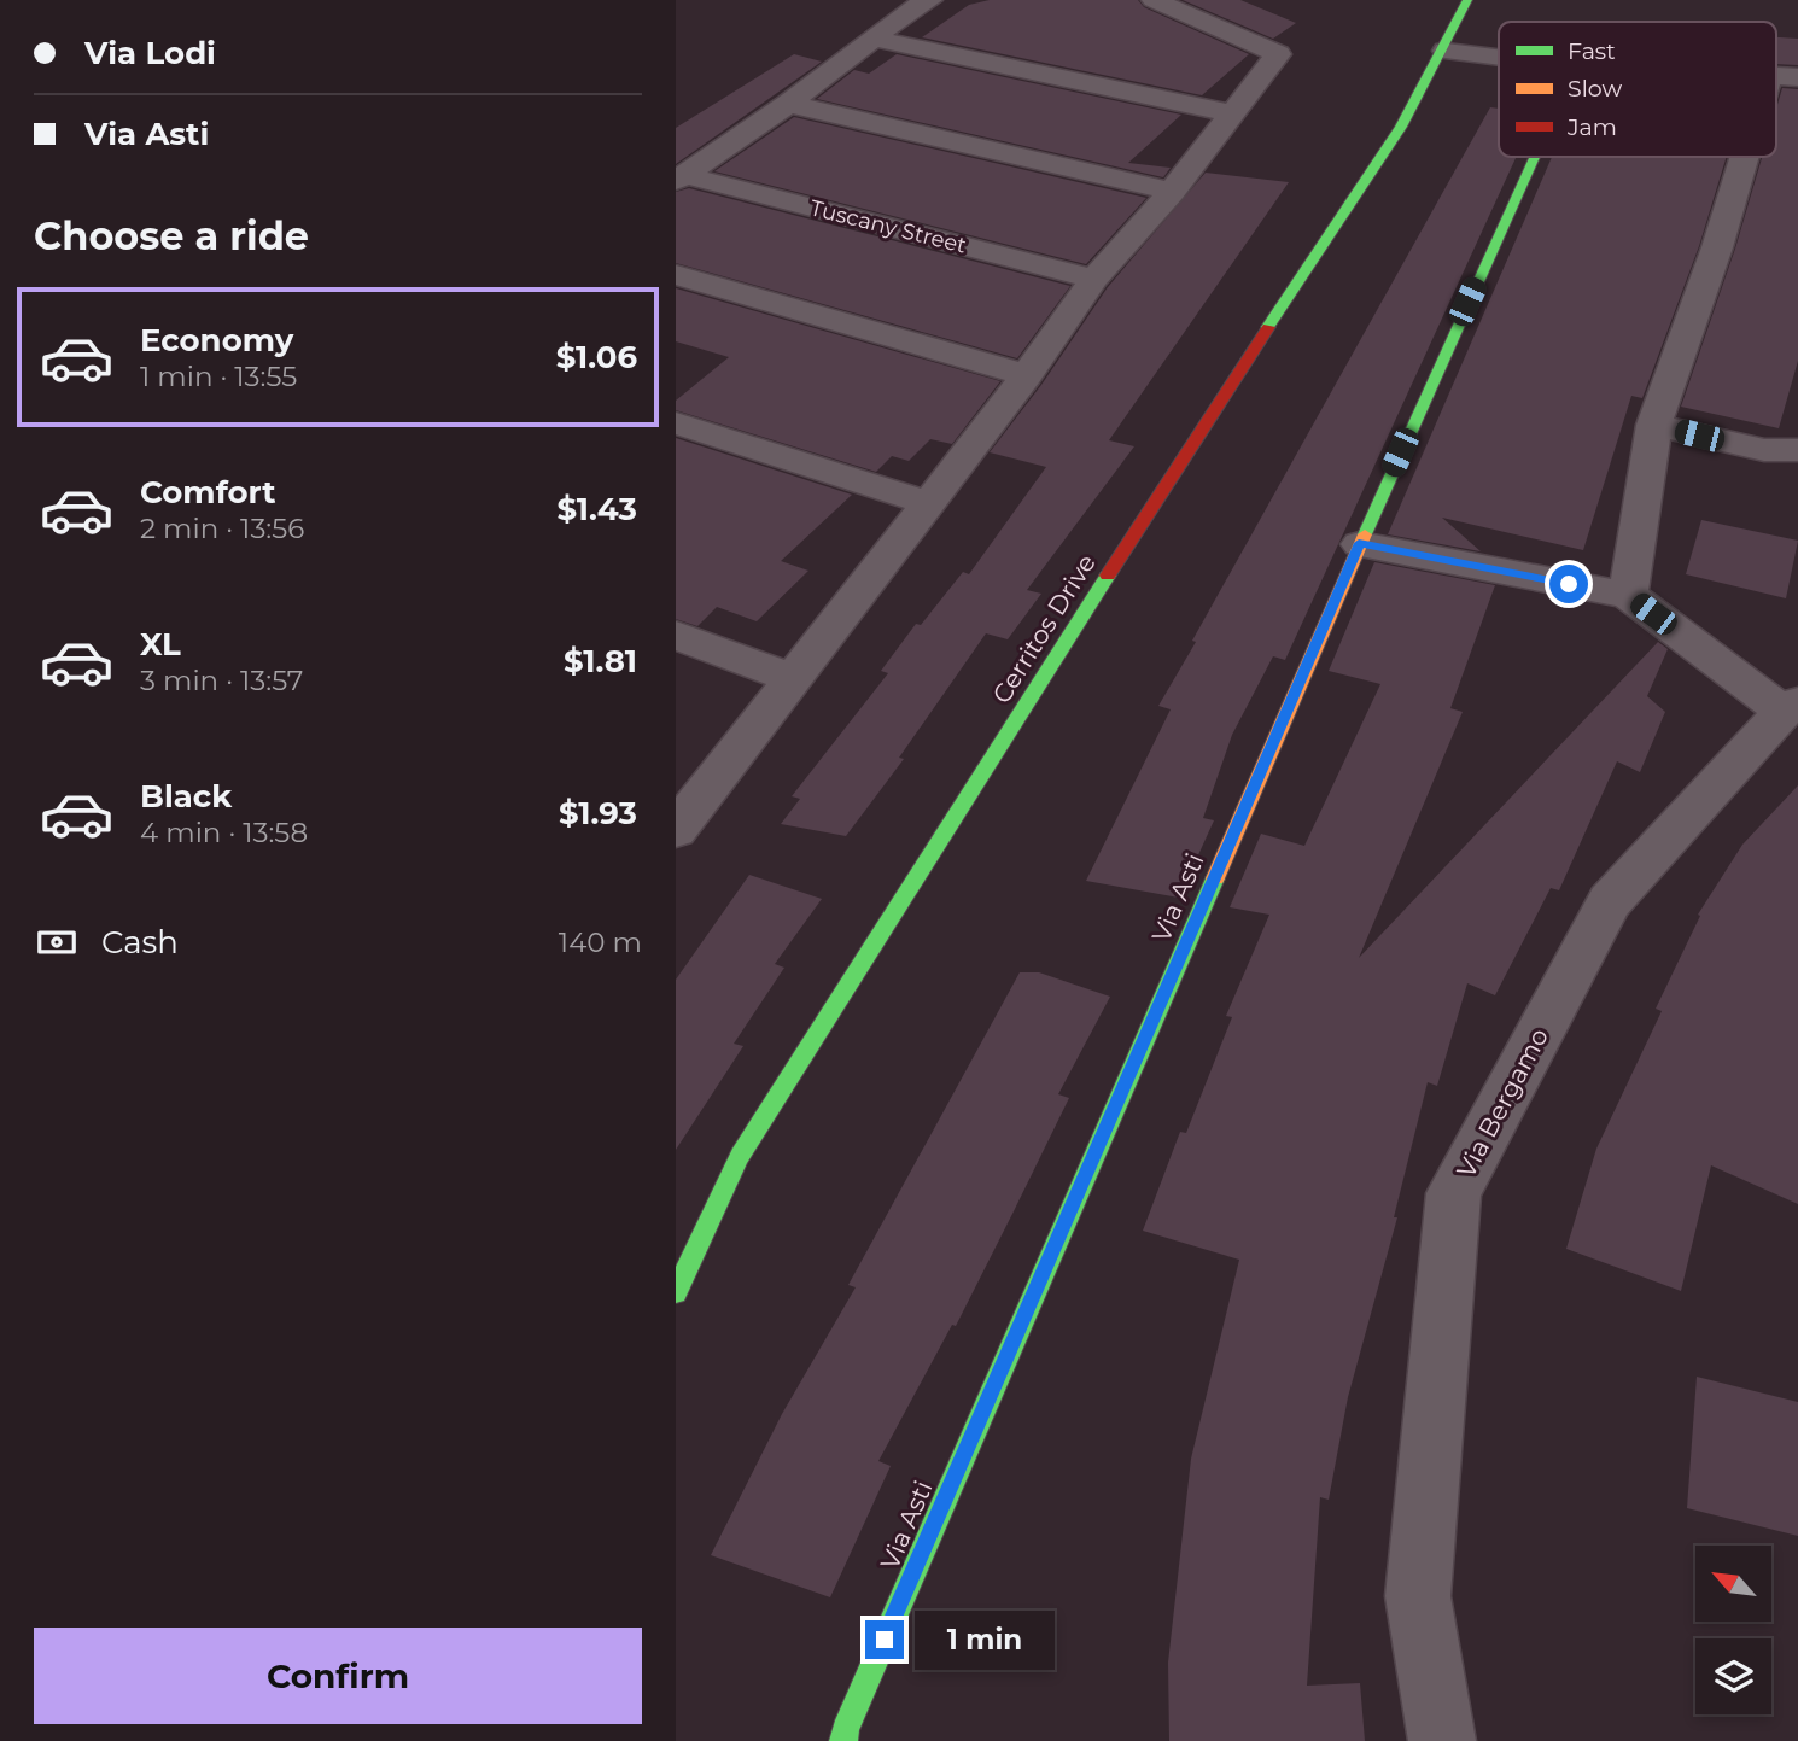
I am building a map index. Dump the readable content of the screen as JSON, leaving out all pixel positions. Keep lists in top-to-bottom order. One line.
{"streets":{"street":["Tuscany Street","Cerritos Drive","Via Asti","Via Bergamo"]},"legend":["Fast","Slow","Jam"],"north":"top left","page":{"banner":["Via Lodi","Via Asti"],"heading":"Choose a ride","list":[{"name":"Economy","note":"1 min · 13:55","value":"$1.06"},{"name":"Comfort","note":"2 min · 13:56","value":"$1.43"},{"name":"XL","note":"3 min · 13:57","value":"$1.81"},{"name":"Black","note":"4 min · 13:58","value":"$1.93"}],"pay":["Cash","140 m"],"buttons":"Confirm","bubble":"1 min"}}
